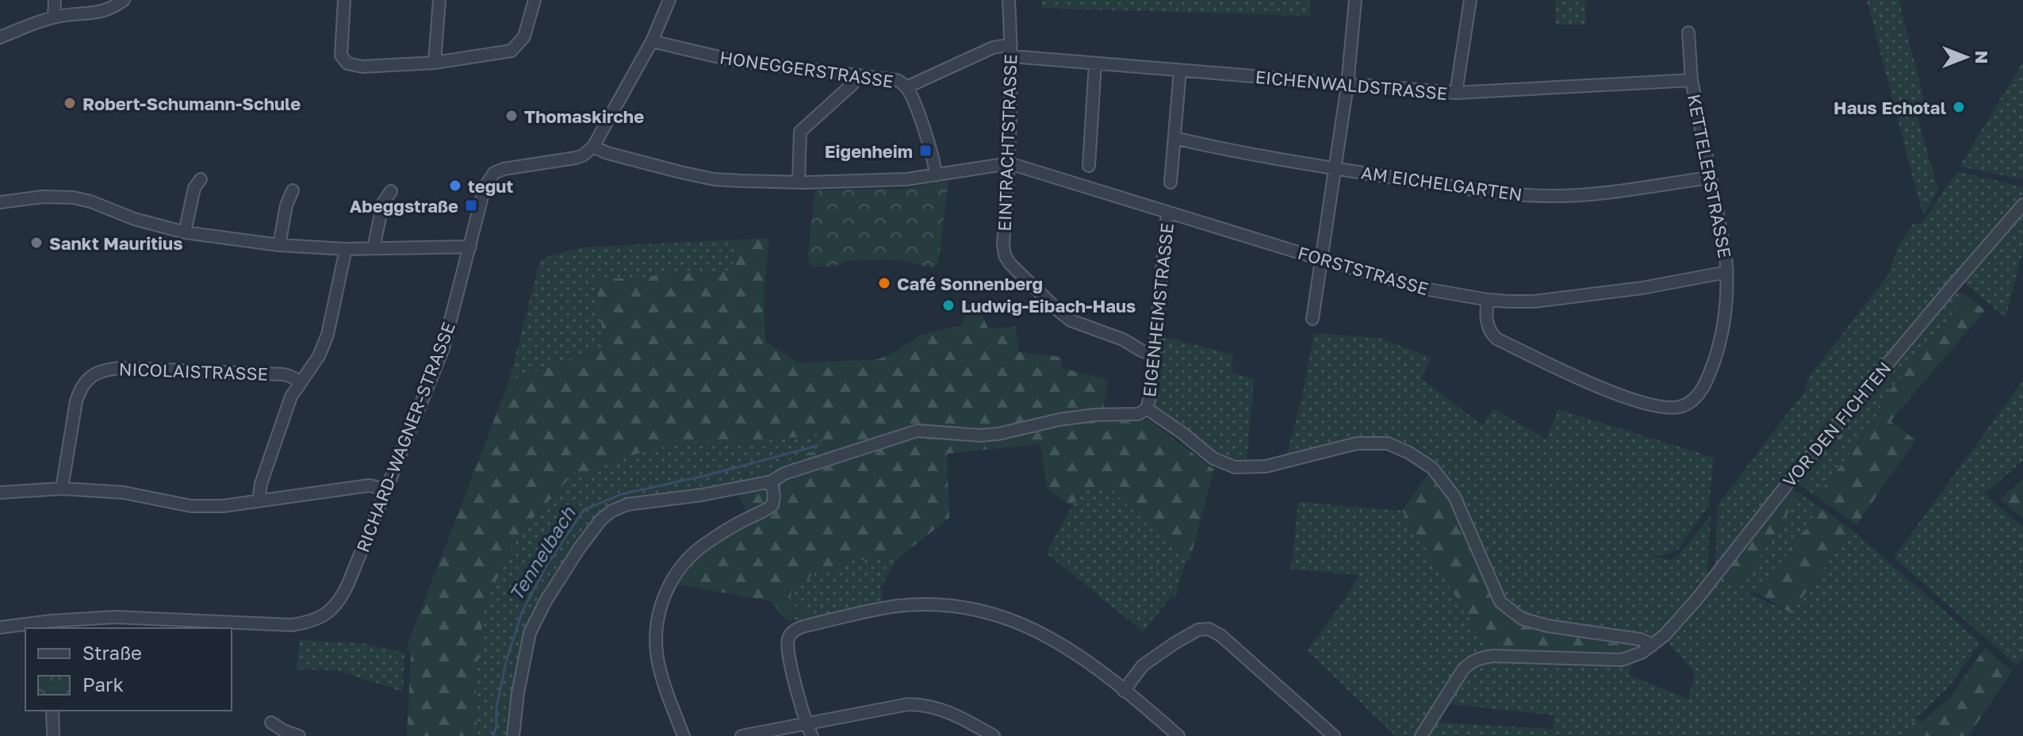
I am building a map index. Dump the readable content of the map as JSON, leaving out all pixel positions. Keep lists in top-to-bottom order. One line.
{"streets":{"street":["HONEGGERSTRASSE","EICHENWALDSTRASSE","EINTRACHTSTRASSE","KETTELERSTRASSE","AM EICHELGARTEN","FORSTSTRASSE","EIGENHEIMSTRASSE","NICOLAISTRASSE","VOR DEN FICHTEN","RICHARD-WAGNER-STRASSE"]},"crossings":[["EICHENWALDSTRASSE","EINTRACHTSTRASSE"],["EICHENWALDSTRASSE","KETTELERSTRASSE"],["EINTRACHTSTRASSE","FORSTSTRASSE"],["EINTRACHTSTRASSE","EIGENHEIMSTRASSE"],["KETTELERSTRASSE","AM EICHELGARTEN"],["KETTELERSTRASSE","FORSTSTRASSE"],["FORSTSTRASSE","EIGENHEIMSTRASSE"]],"water":["Tennelbach"],"places":{"other":["Robert-Schumann-Schule","Haus Echotal","Thomaskirche","tegut","Sankt Mauritius","Café Sonnenberg","Ludwig-Eibach-Haus"],"transit":["Eigenheim","Abeggstraße"]},"legend":["Straße","Park"],"north":"right"}
